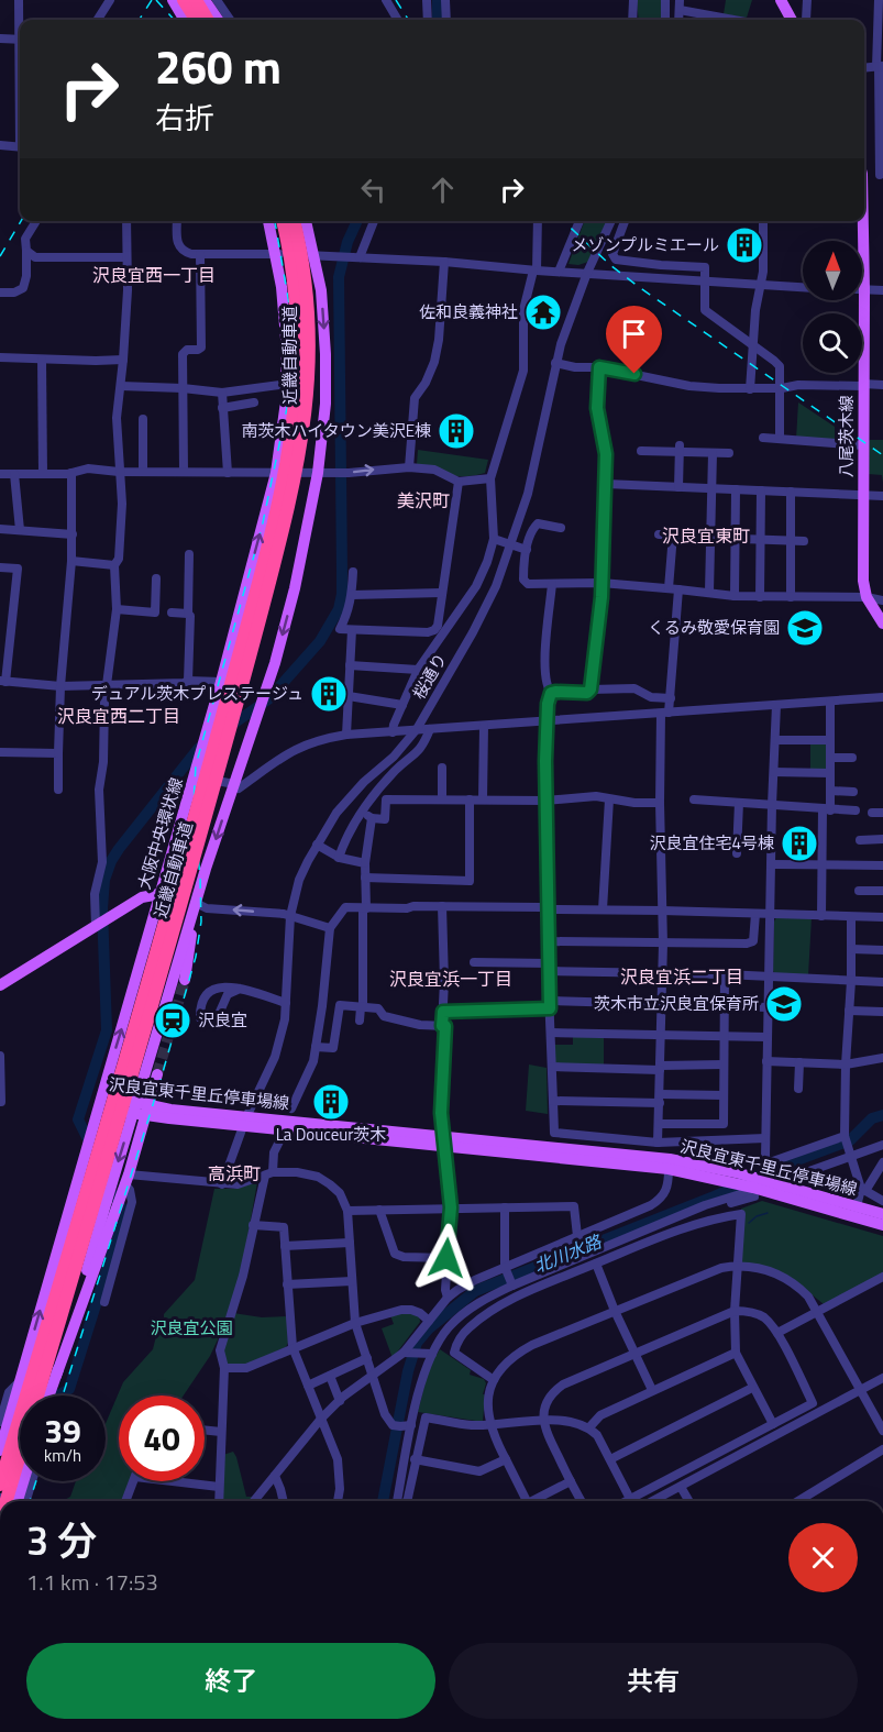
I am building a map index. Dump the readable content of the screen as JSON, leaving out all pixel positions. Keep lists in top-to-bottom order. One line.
{"streets":{"highway":["近畿自動車道"],"main road":["八尾茨木線","大阪中央環状線","沢良宜東千里丘停車場線"],"street":["桜通り"]},"crossings":[["桜通り","沢良宜東千里丘停車場線"],["大阪中央環状線","沢良宜東千里丘停車場線"]],"districts":["沢良宜西一丁目","美沢町","沢良宜東町","沢良宜西二丁目","沢良宜浜二丁目","沢良宜浜一丁目","高浜町"],"water":["北川水路"],"parks":["沢良宜公園"],"places":{"building":["メゾンプルミエール","南茨木ハイタウン美沢E棟","デュアル茨木プレステージュ","沢良宜住宅4号棟","La Douceur茨木"],"temple":["佐和良義神社"],"school or university":["くるみ敬愛保育園","茨木市立沢良宜保育所"],"station":["沢良宜"]},"north":"top","page":{"turn":["260 m","右折"],"speed":"39 km/h","limit":"40","heading":["3 分","1.1 km · 17:53"],"buttons":["終了","共有"]}}
